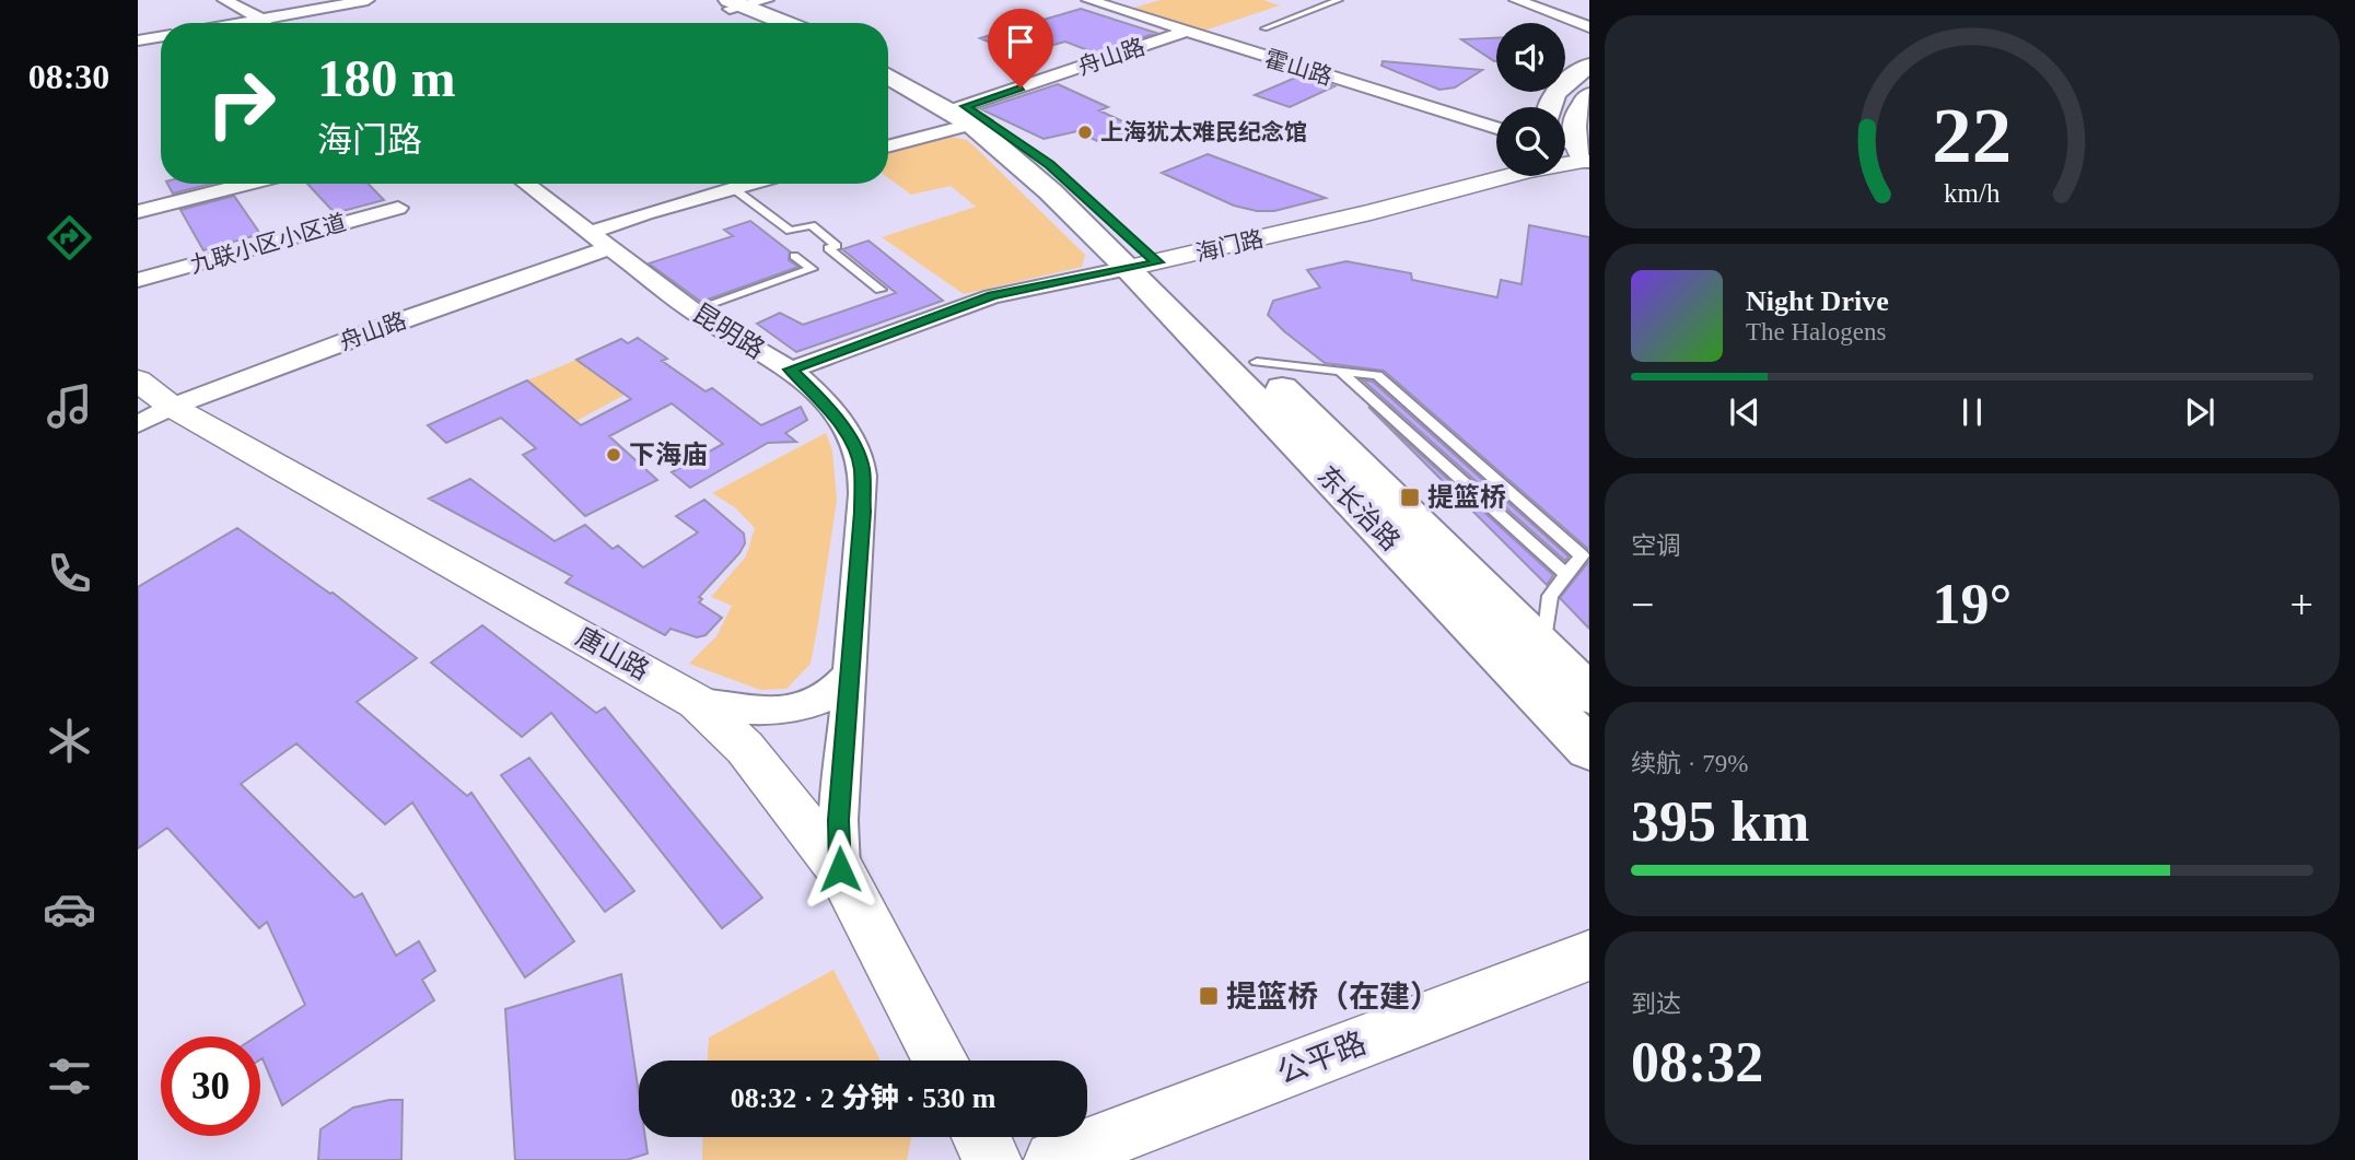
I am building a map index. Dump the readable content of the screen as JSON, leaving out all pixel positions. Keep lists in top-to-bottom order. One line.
{"streets":{"main road":["东长治路"],"street":["舟山路","霍山路","九联小区小区道","海门路","昆明路","唐山路","公平路"]},"crossings":[["舟山路","霍山路"],["舟山路","昆明路"],["舟山路","唐山路"],["海门路","昆明路"],["海门路","东长治路"],["昆明路","唐山路"]],"places":{"other":["上海犹太难民纪念馆","下海庙"],"transit":["提篮桥","提篮桥（在建）"]},"page":{"tabs":"08:30","turn":["180 m","海门路"],"song":["Night Drive","The Halogens"],"tile":["空调",["续航 · 79%","395 km"],["到达","08:32"]],"heat":["−","19°","+"],"limit":"30","trip":"08:32 · 2 分钟 · 530 m","gauge":["22","km/h"]}}
